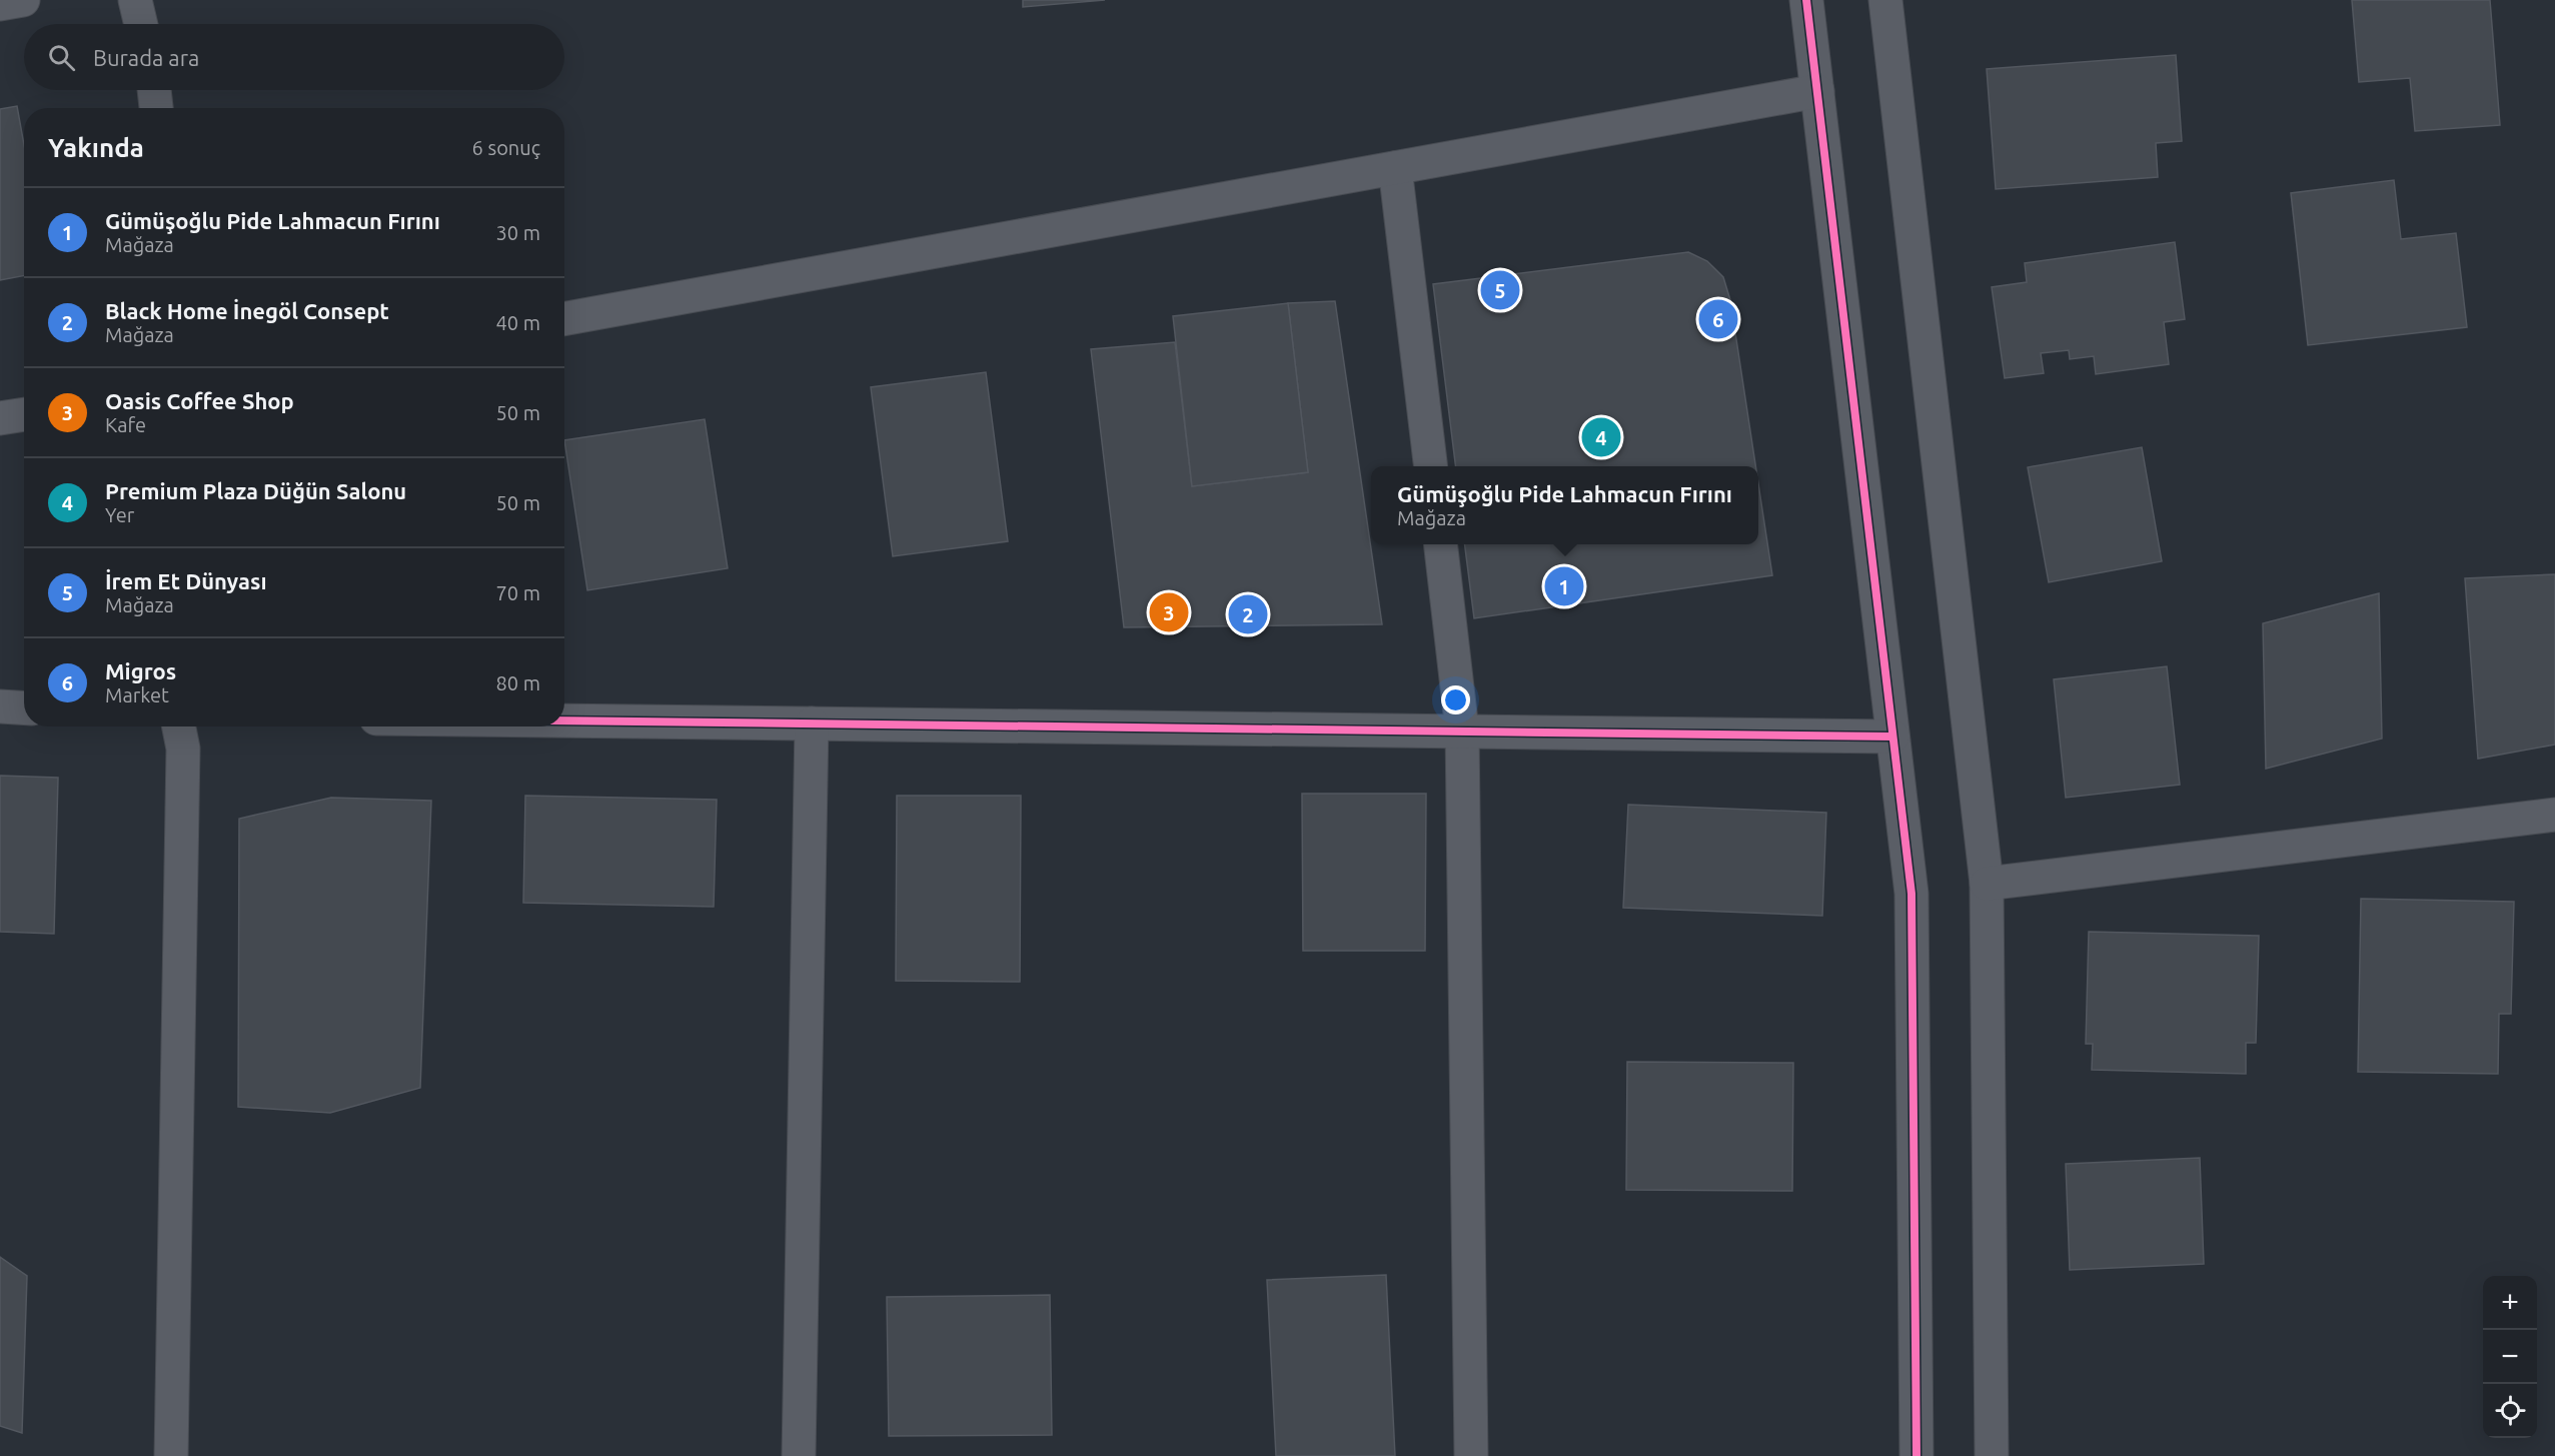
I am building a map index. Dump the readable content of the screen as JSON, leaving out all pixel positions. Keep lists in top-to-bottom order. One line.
{"page":{"search":"Burada ara","heading":["Yakında","6 sonuç"],"list":[{"mark":"1","name":"Gümüşoğlu Pide Lahmacun Fırını","note":"Mağaza","value":"30 m"},{"mark":"2","name":"Black Home İnegöl Consept","note":"Mağaza","value":"40 m"},{"mark":"3","name":"Oasis Coffee Shop","note":"Kafe","value":"50 m"},{"mark":"4","name":"Premium Plaza Düğün Salonu","note":"Yer","value":"50 m"},{"mark":"5","name":"İrem Et Dünyası","note":"Mağaza","value":"70 m"},{"mark":"6","name":"Migros","note":"Market","value":"80 m"}],"pins":["5","6","4","1","3","2"],"popup":["Gümüşoğlu Pide Lahmacun Fırını","Mağaza"],"map_buttons":["+","−"]}}
